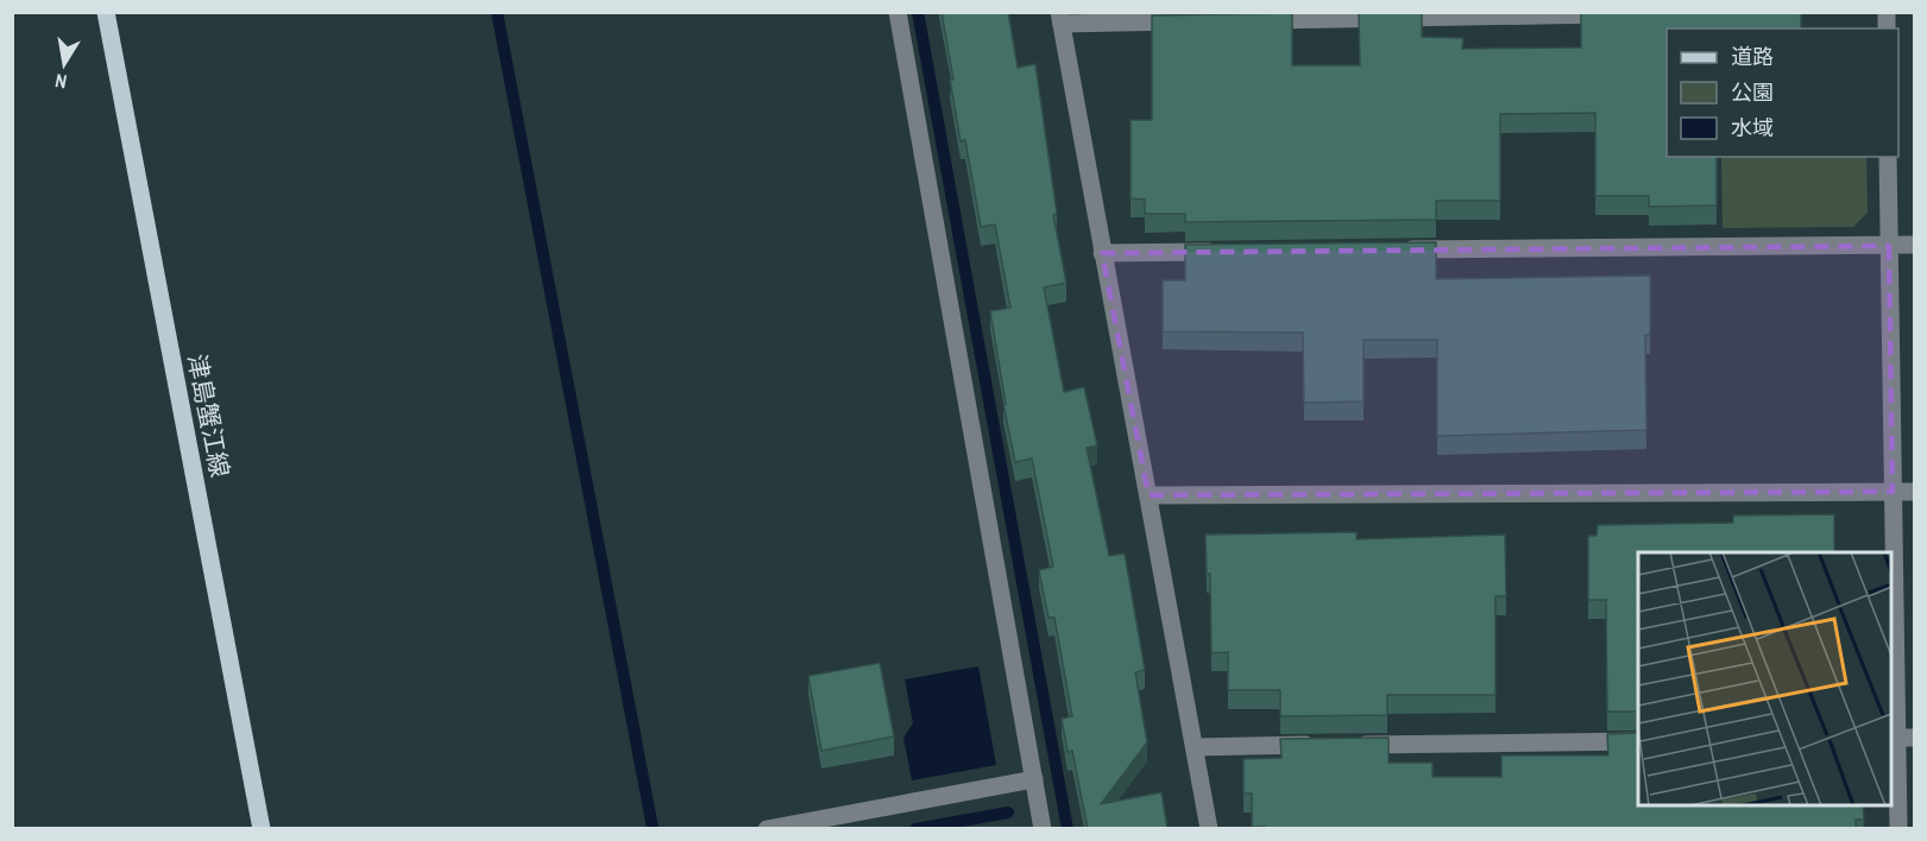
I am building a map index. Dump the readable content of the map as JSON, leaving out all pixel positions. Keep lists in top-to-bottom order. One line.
{"streets":{"main road":["津島蟹江線"]},"legend":["道路","公園","水域"],"north":"bottom"}
